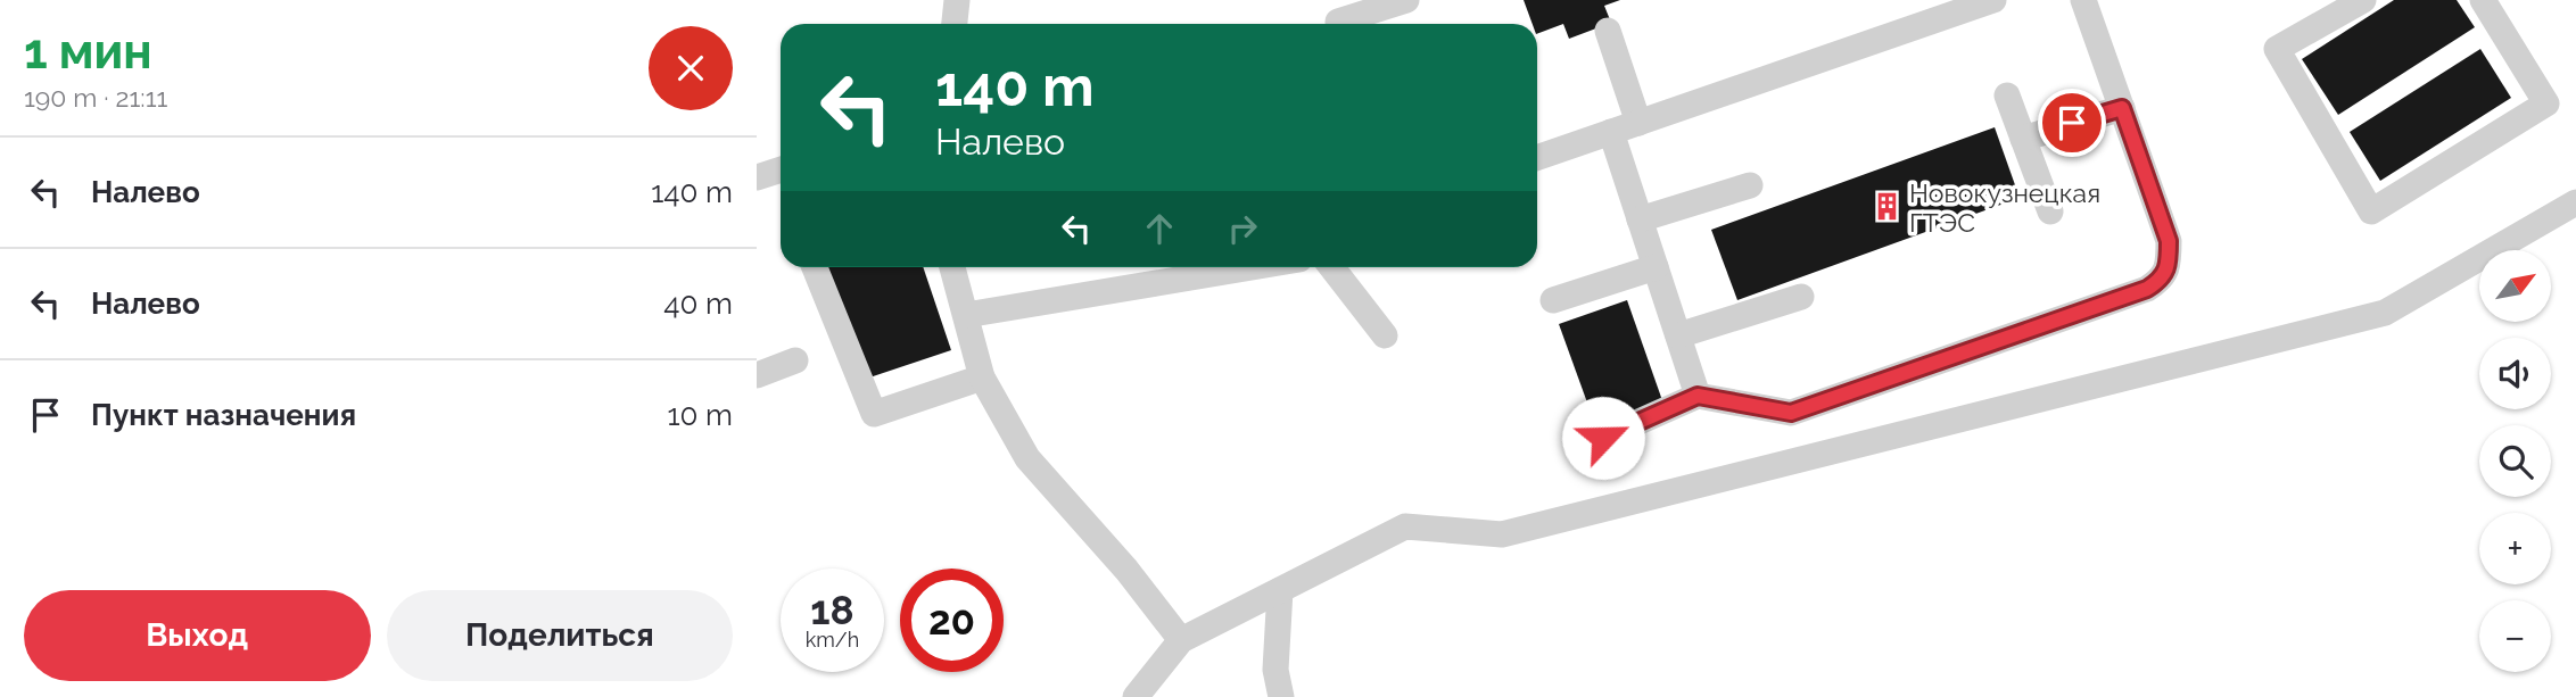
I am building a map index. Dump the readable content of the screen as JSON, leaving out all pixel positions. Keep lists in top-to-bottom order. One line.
{"places":{"building":["Новокузнецкая ГТЭС"]},"north":"top right","page":{"heading":["1 мин","190 m · 21:11"],"turn":["140 m","Налево"],"list":[{"name":"Налево","value":"140 m"},{"name":"Налево","value":"40 m"},{"name":"Пункт назначения","value":"10 m"}],"map_buttons":["+","−"],"speed":"18 km/h","limit":"20","buttons":["Выход","Поделиться"]}}
